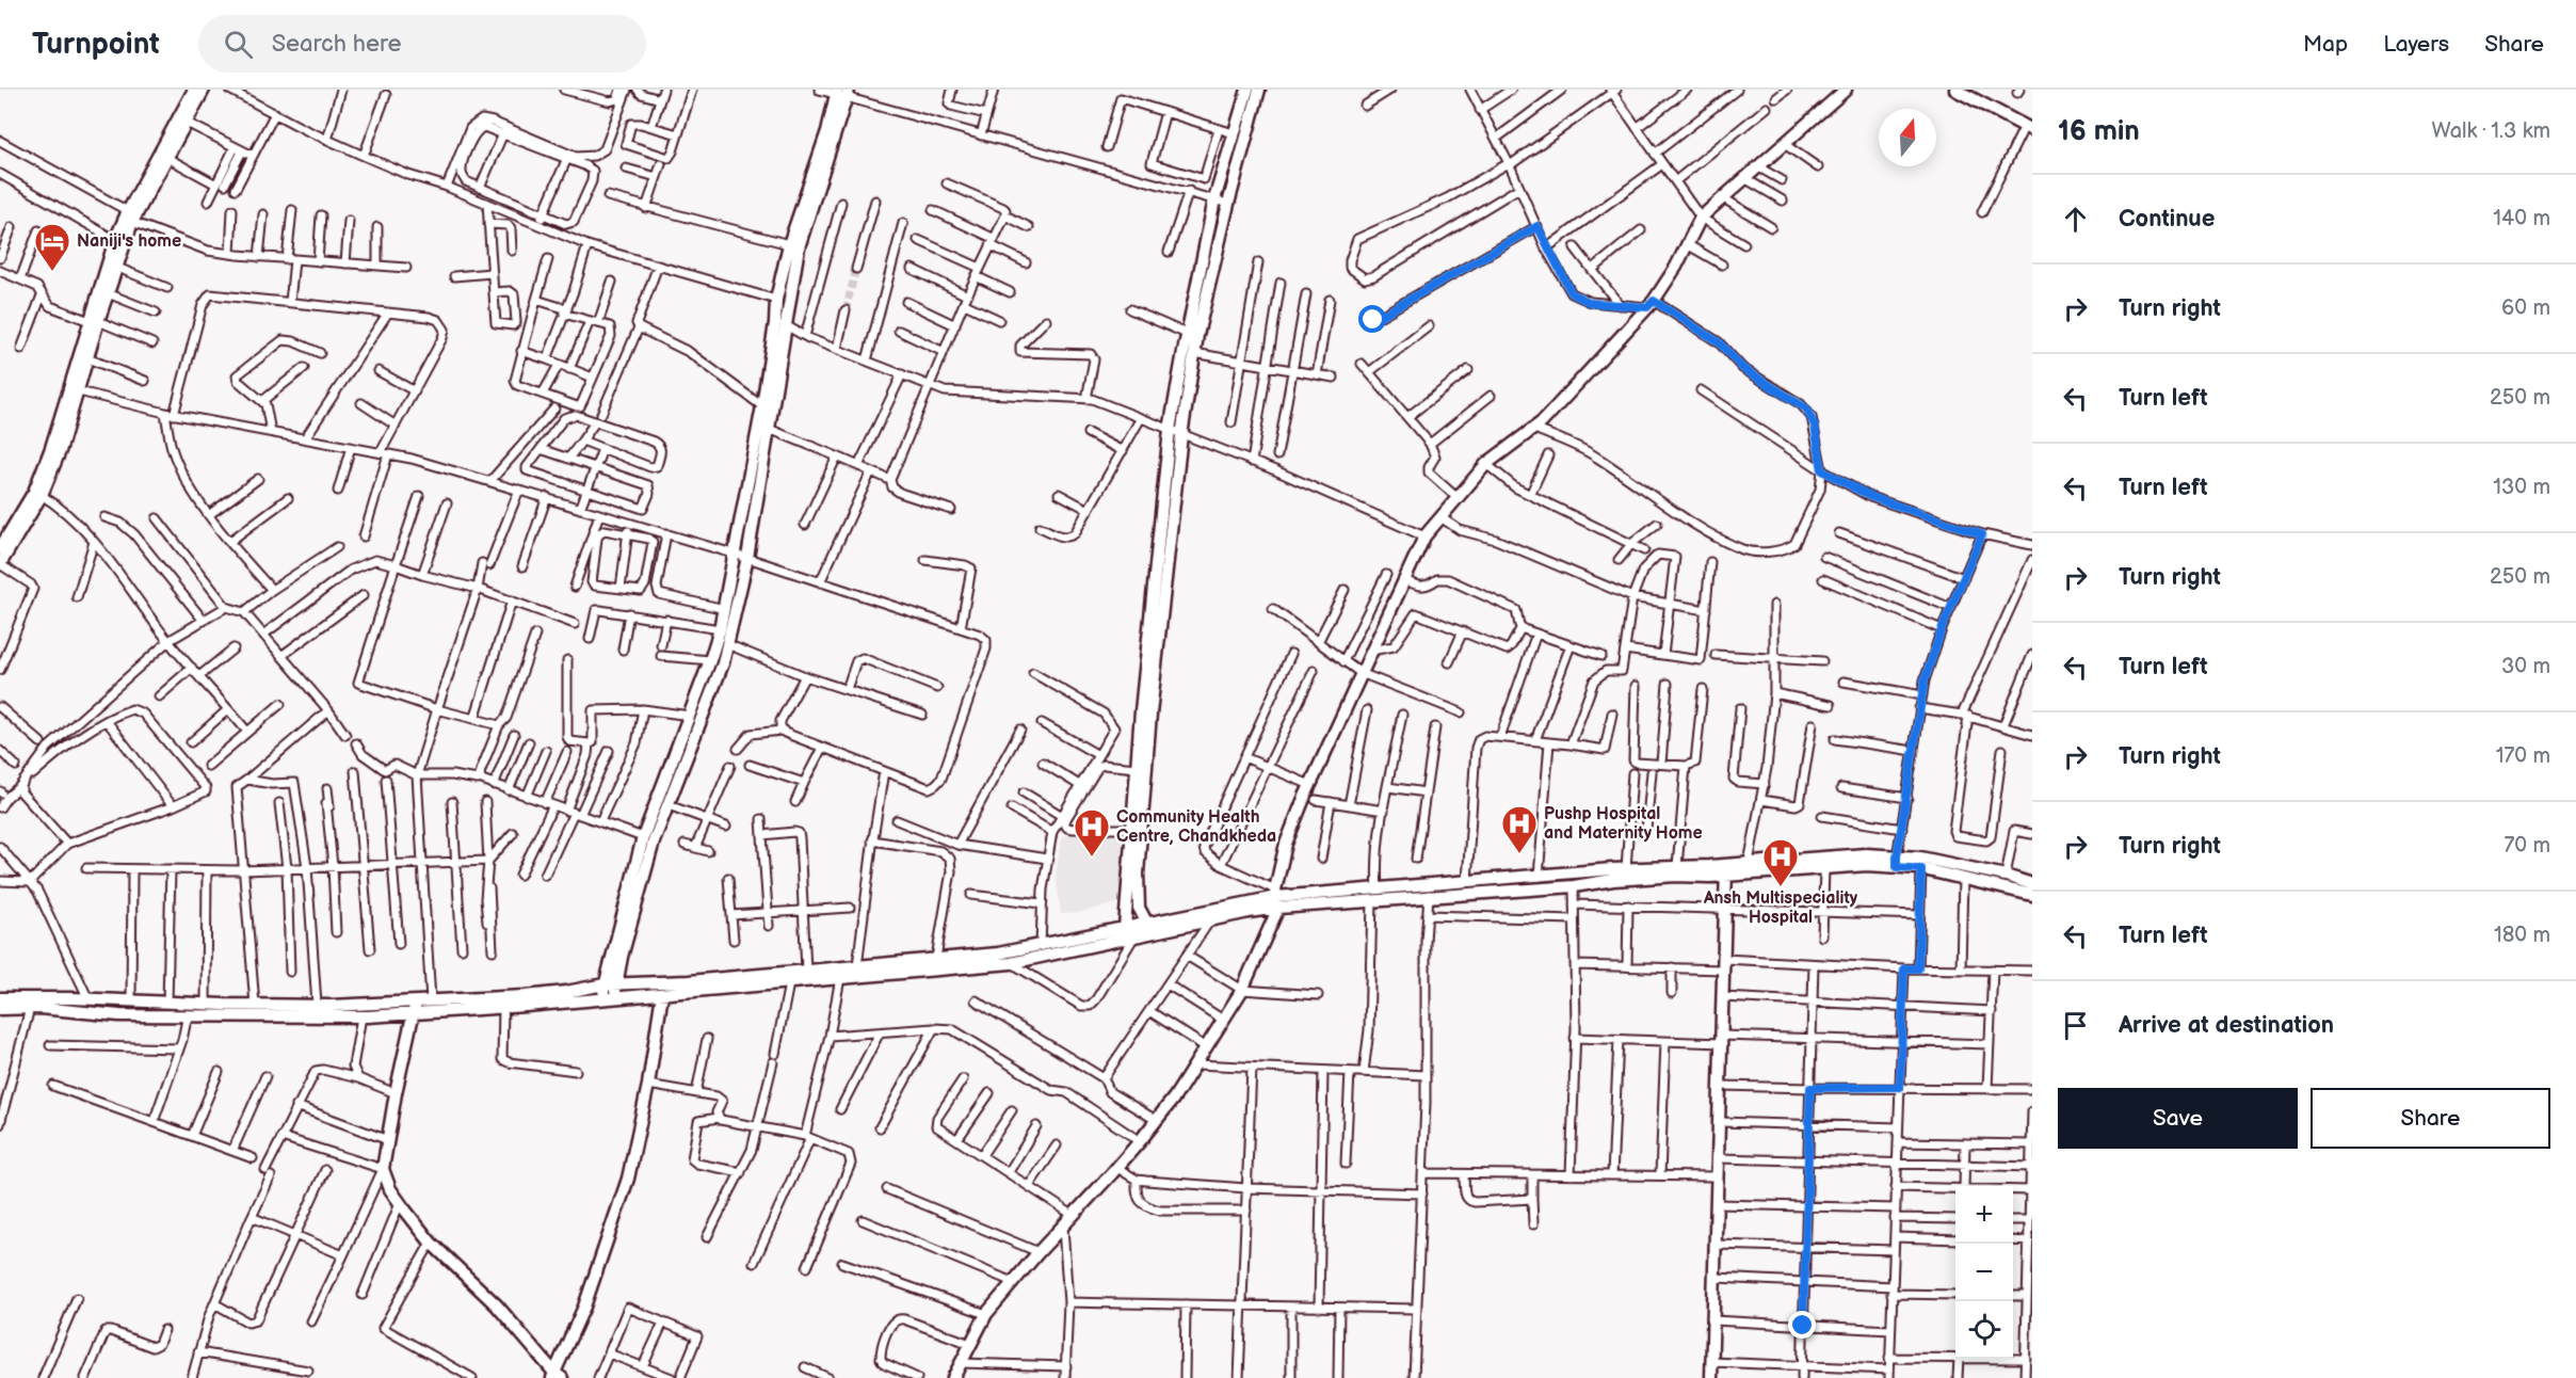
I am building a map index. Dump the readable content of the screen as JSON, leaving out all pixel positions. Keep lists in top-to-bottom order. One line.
{"places":{"hotel":["Naniji's home"],"hospital":["Pushp Hospital and Maternity Home","Community Health Centre, Chandkheda","Ansh Multispeciality Hospital"]},"north":"top","page":{"header":"Turnpoint","search":"Search here","nav":["Map","Layers","Share"],"heading":["16 min","Walk · 1.3 km"],"list":[["Continue","140 m"],["Turn right","60 m"],["Turn left","250 m"],["Turn left","130 m"],["Turn right","250 m"],["Turn left","30 m"],["Turn right","170 m"],["Turn right","70 m"],["Turn left","180 m"],"Arrive at destination"],"buttons":["Save","Share"],"map_buttons":["+","−"]}}
